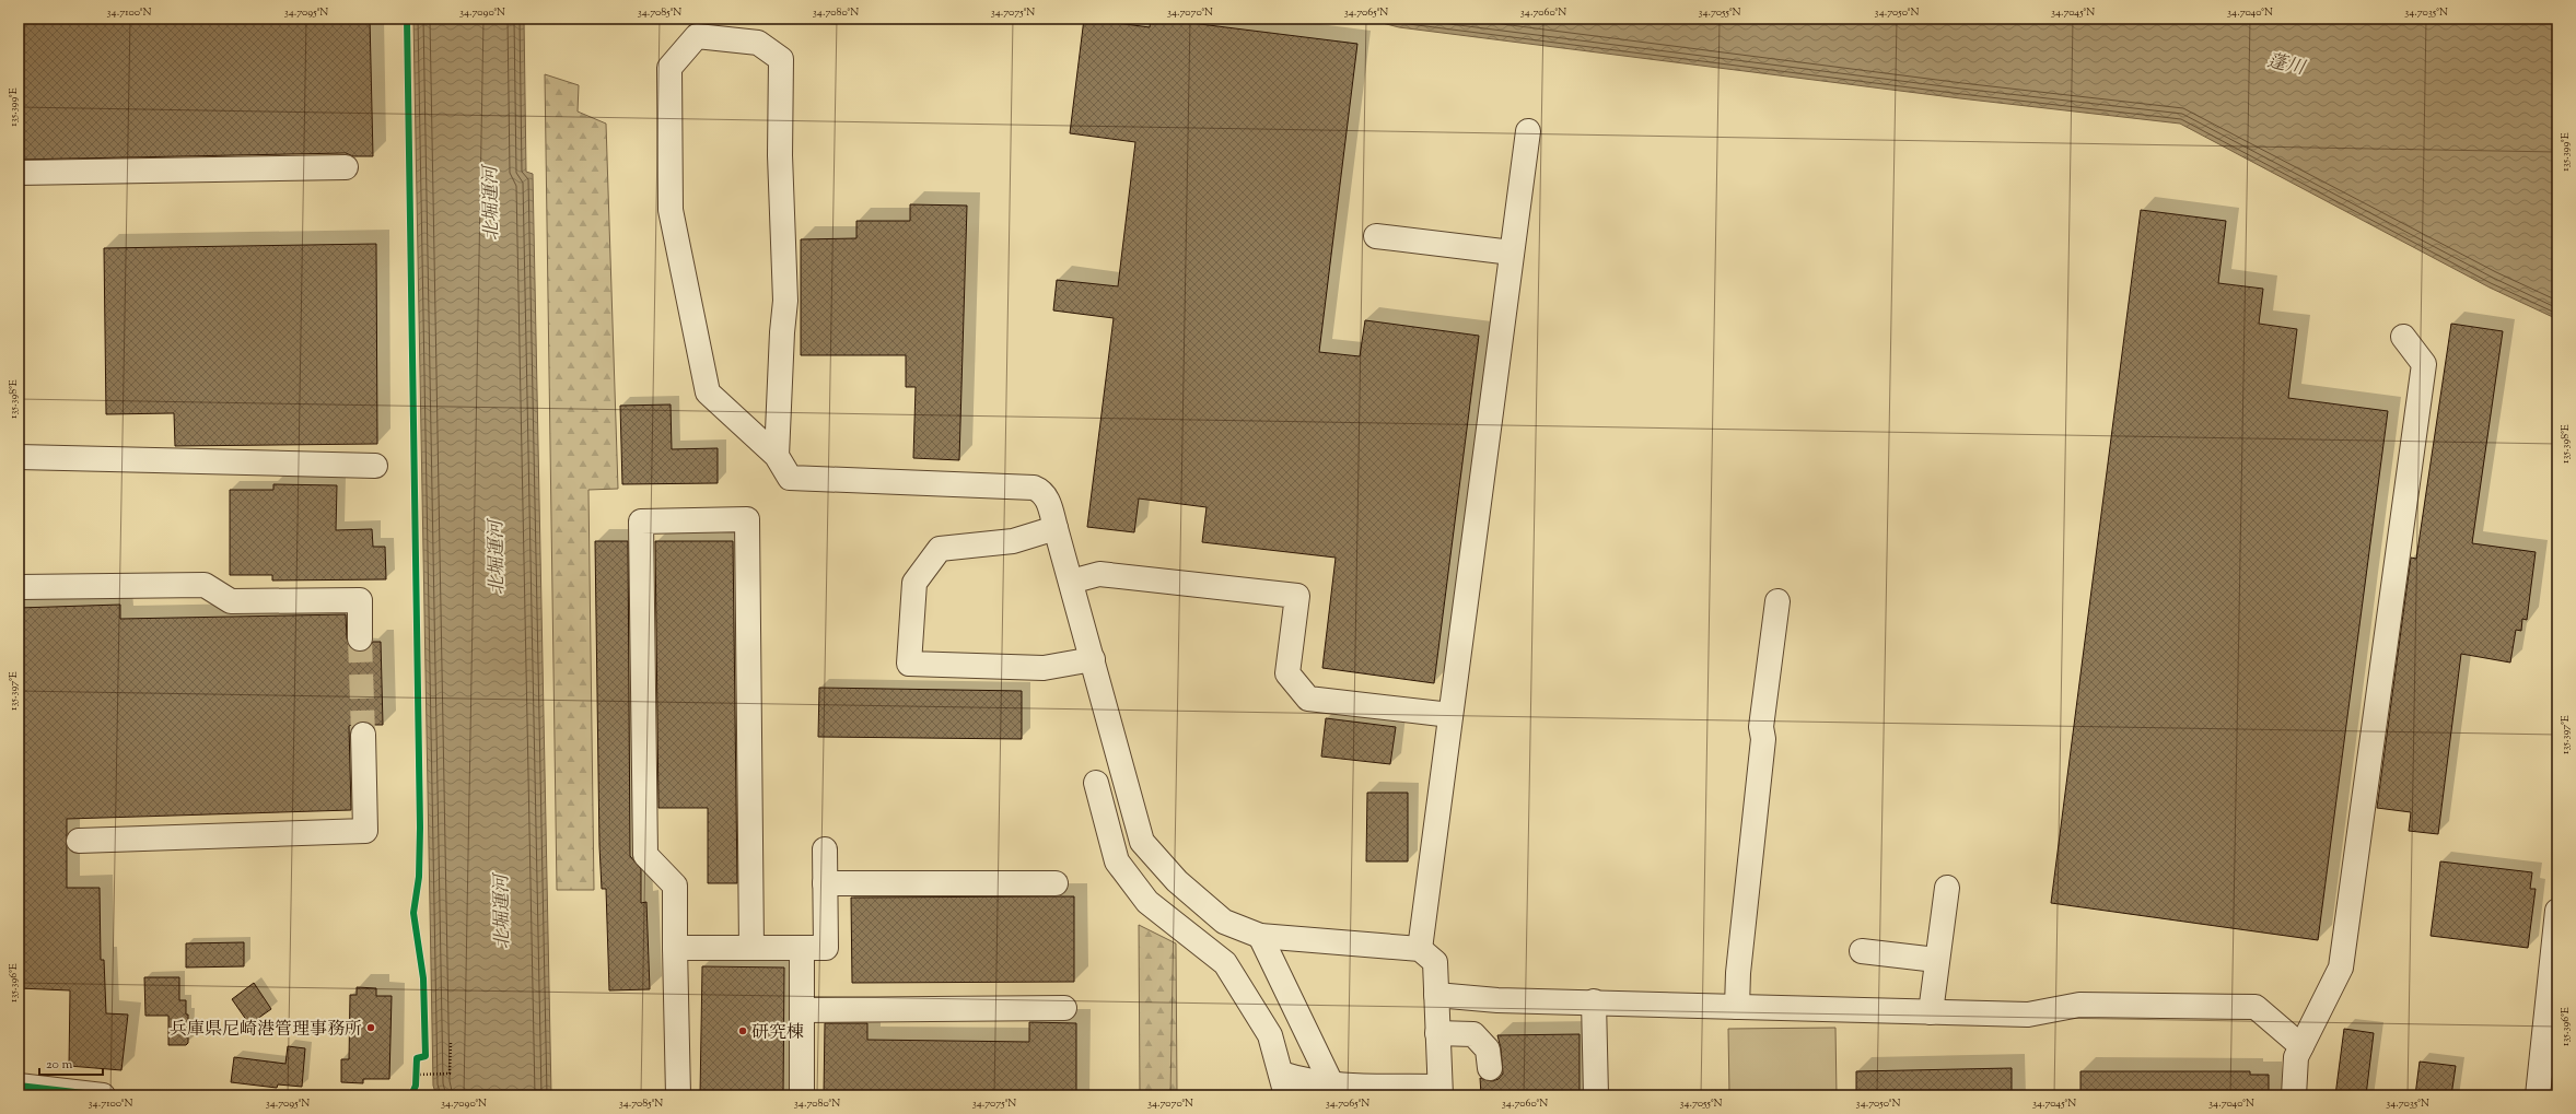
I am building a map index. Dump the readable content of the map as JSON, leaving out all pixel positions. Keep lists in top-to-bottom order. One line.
{"water":["蓬川","北堀運河"],"places":["兵庫県尼崎港管理事務所","研究棟"],"scale_bar":"20 m","coordinates":["34.7100°N","34.7095°N","34.7090°N","34.7085°N","34.7080°N","34.7075°N","34.7070°N","34.7065°N","34.7060°N","34.7055°N","34.7050°N","34.7045°N","34.7040°N","34.7035°N","135.399°E","135.398°E","135.397°E","135.396°E"]}
